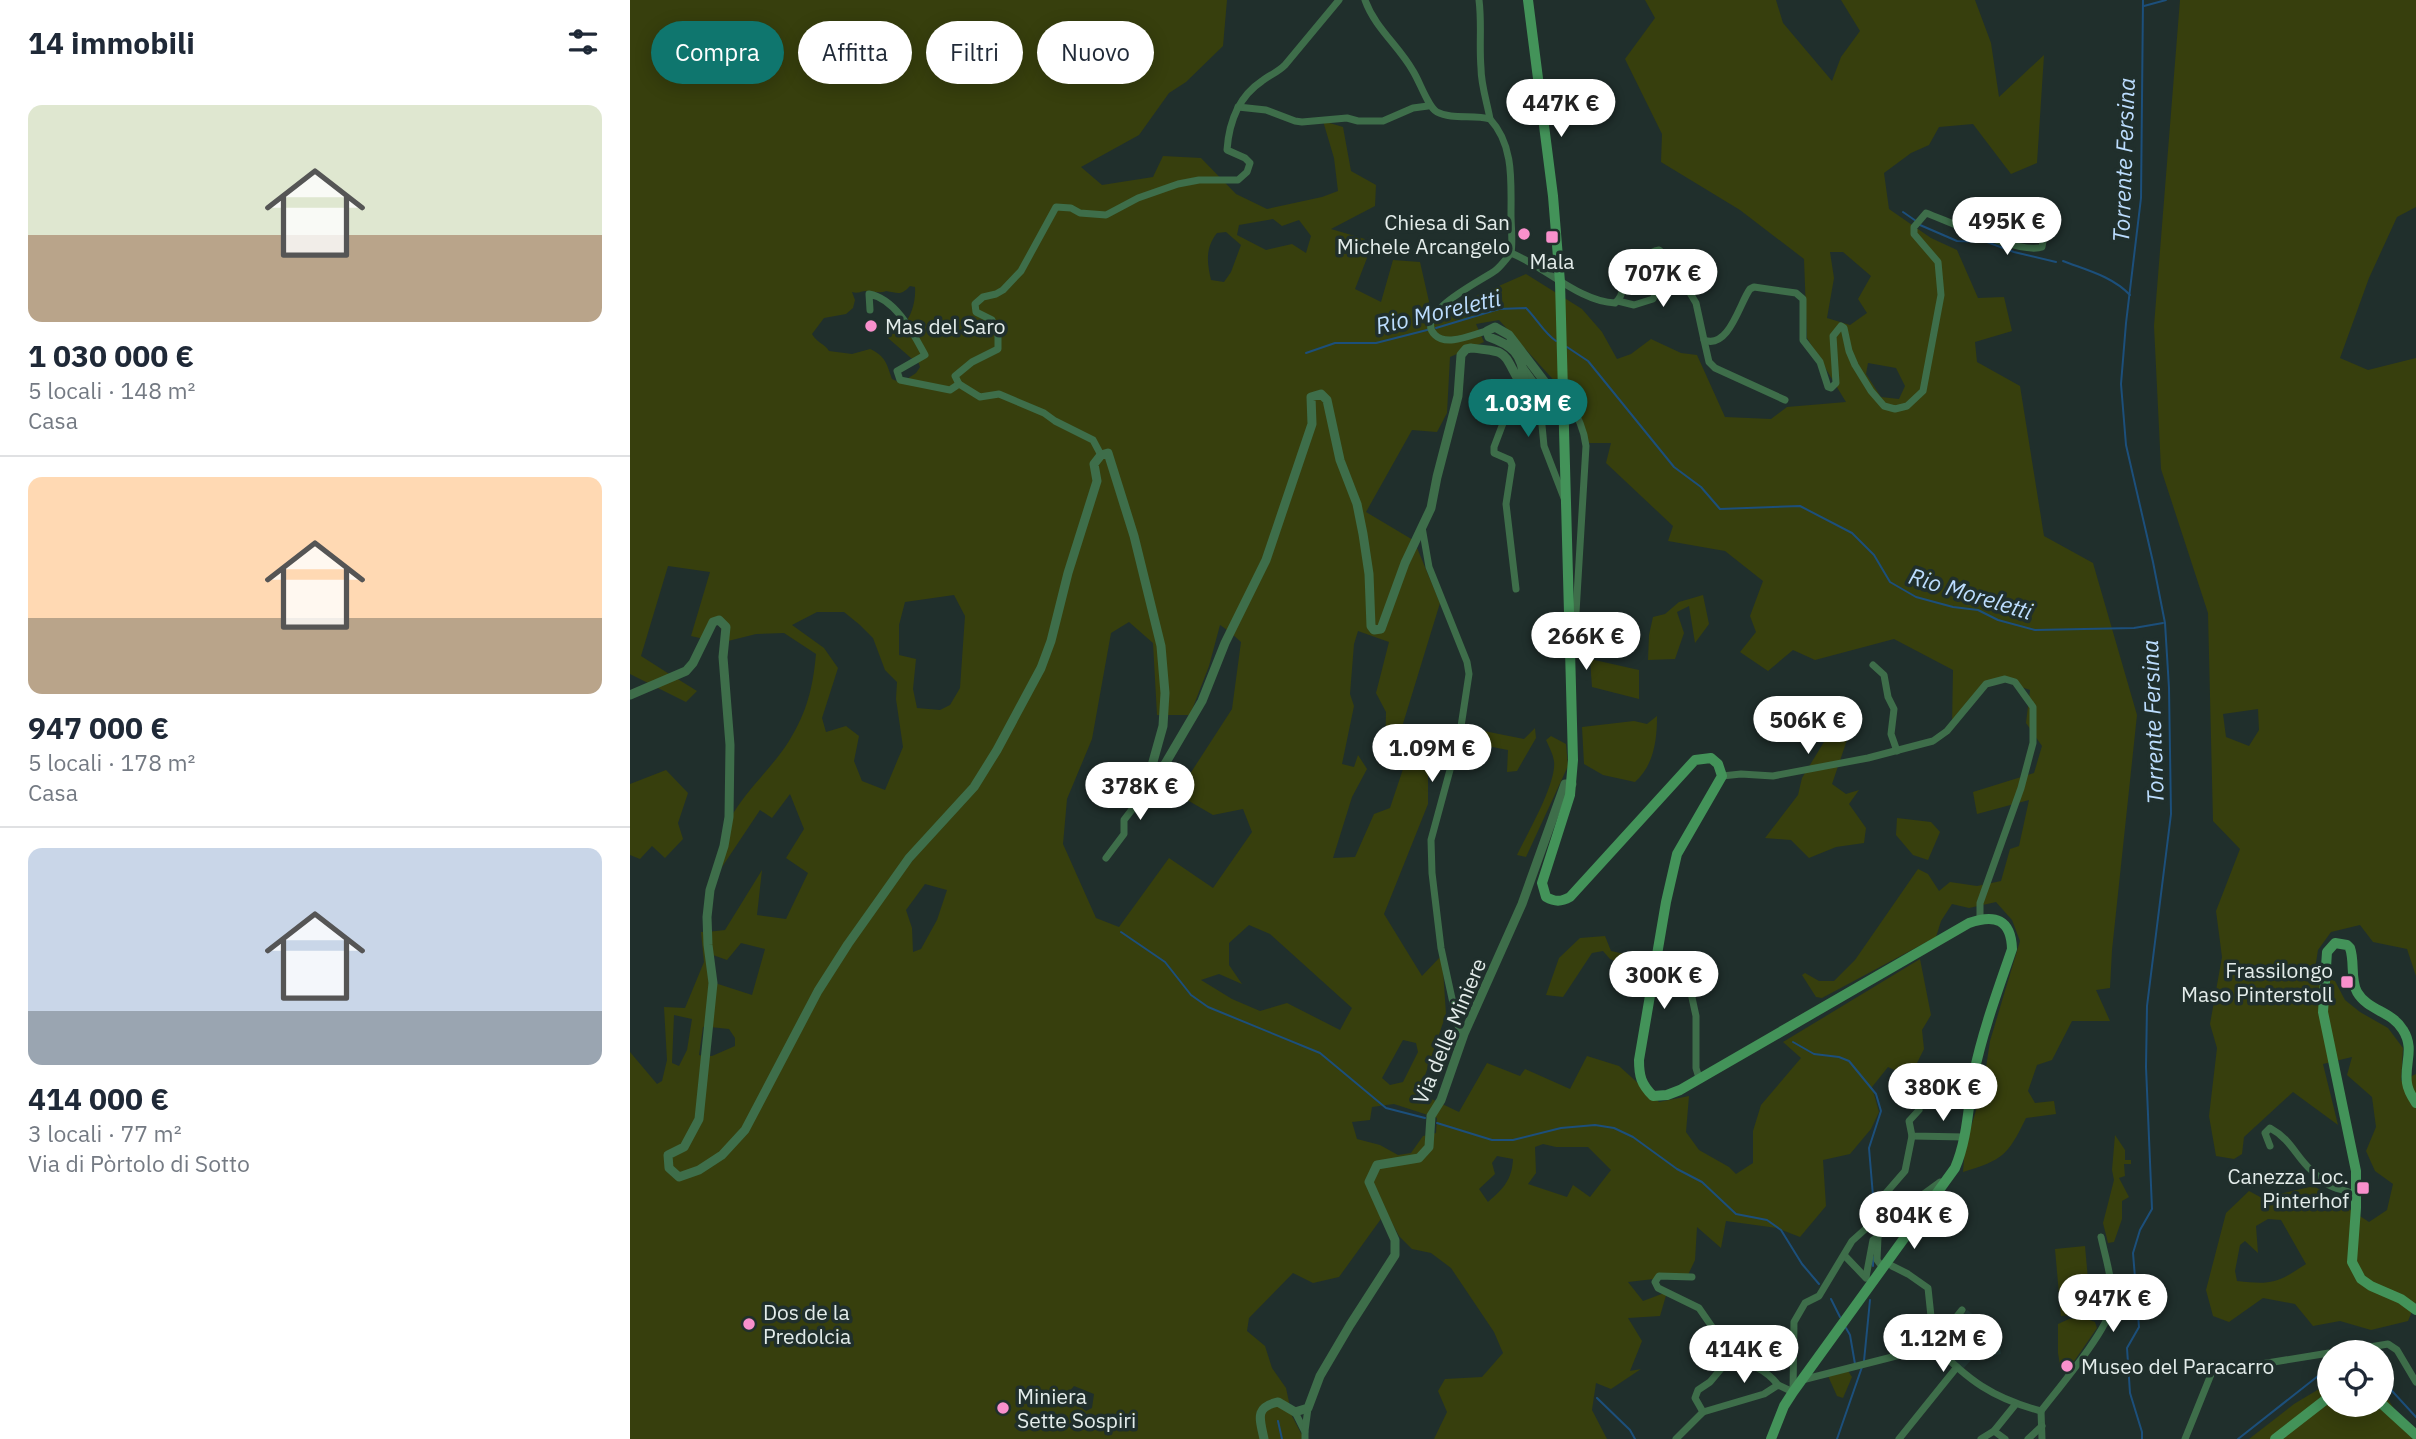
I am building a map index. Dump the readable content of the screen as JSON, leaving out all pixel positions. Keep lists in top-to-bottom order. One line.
{"streets":{"street":["Via delle Miniere"]},"water":["Torrente Fersina","Rio Moreletti"],"places":{"other":["Chiesa di San Michele Arcangelo","Mas del Saro","Dos de la Predolcia","Museo del Paracarro","Miniera Sette Sospiri"],"transit":["Mala","Frassilongo Maso Pinterstoll","Canezza Loc. Pinterhof"]},"page":{"heading":"14 immobili","chip":["Compra","Affitta","Filtri","Nuovo"],"price":["447K €","495K €","707K €","1.03M €","266K €","506K €","1.09M €","378K €","300K €","380K €","804K €","947K €","1.12M €","414K €"],"list":[{"name":"1 030 000 €","note":"5 locali · 148 m² · Casa"},{"name":"947 000 €","note":"5 locali · 178 m² · Casa"},{"name":"414 000 €","note":"3 locali · 77 m² · Via di Pòrtolo di Sotto"}]}}
